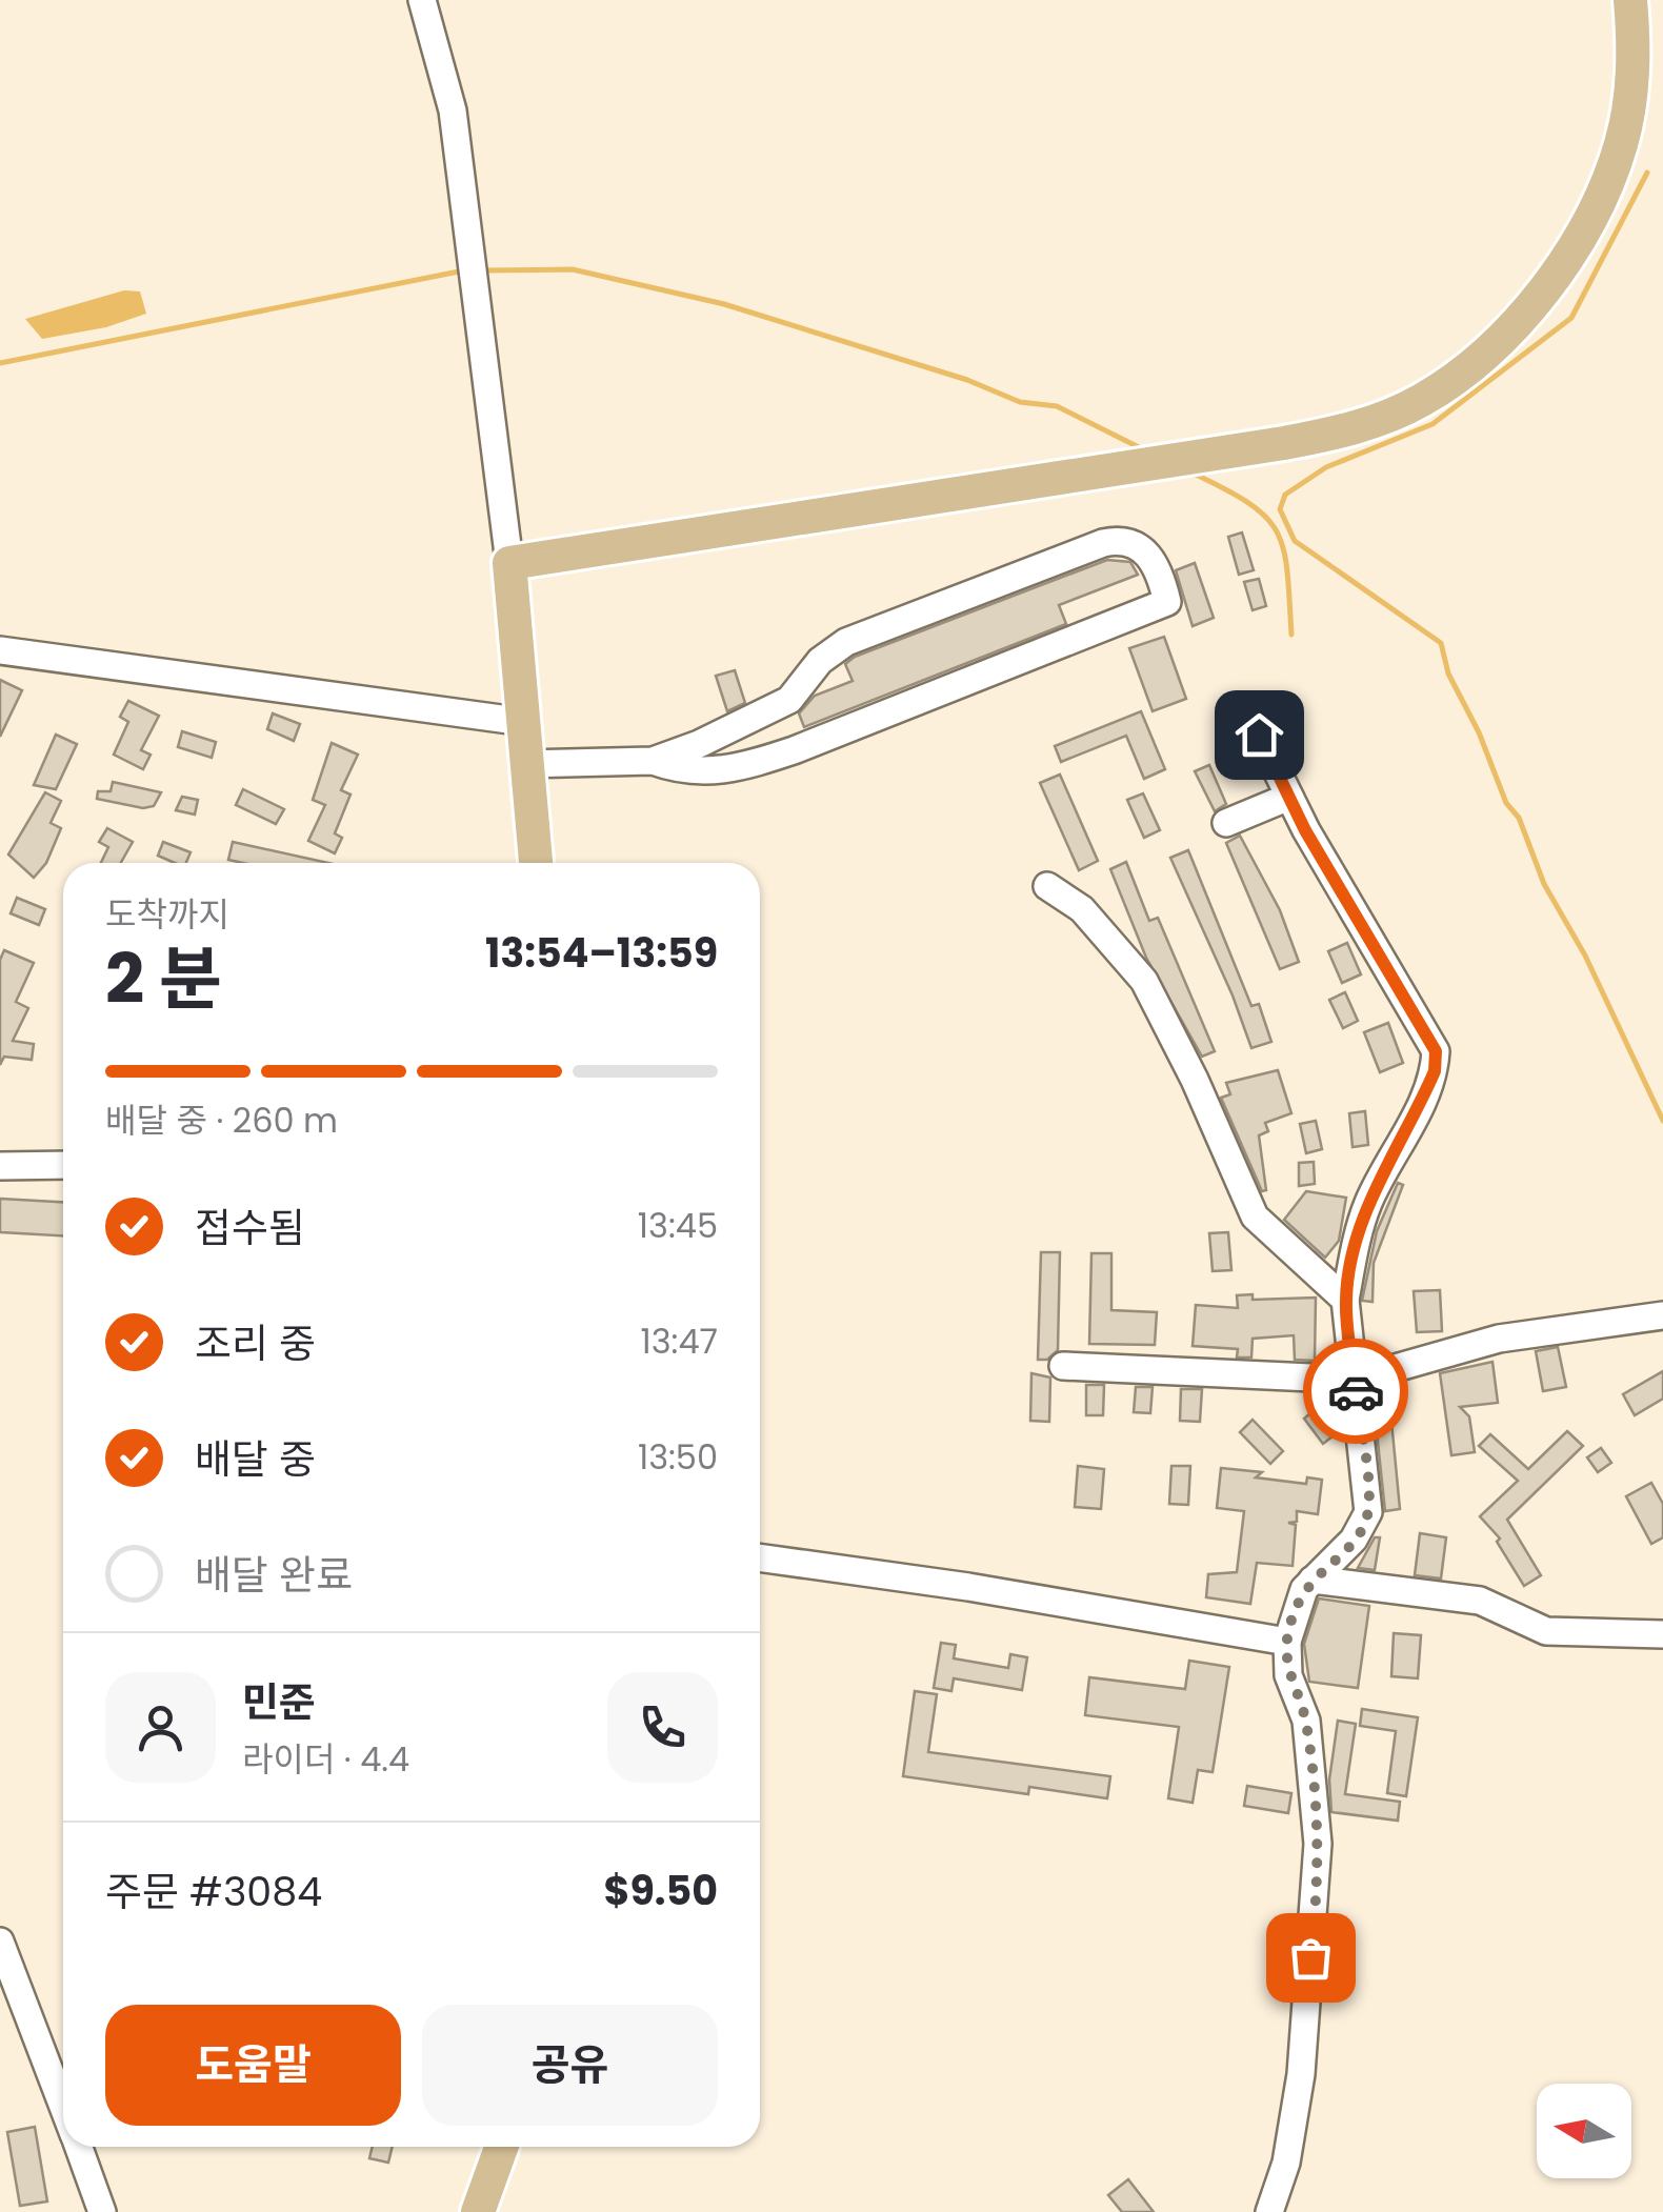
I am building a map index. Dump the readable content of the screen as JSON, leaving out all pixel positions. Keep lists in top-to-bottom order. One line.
{"north":"left","page":{"heading":["2 분","도착까지","13:54–13:59"],"panel":["민준","라이더 · 4.4","주문 #3084","$9.50"],"bar":"배달 중 · 260 m","list":[["접수됨","13:45"],["조리 중","13:47"],["배달 중","13:50"],"배달 완료"],"buttons":["도움말","공유"]}}
